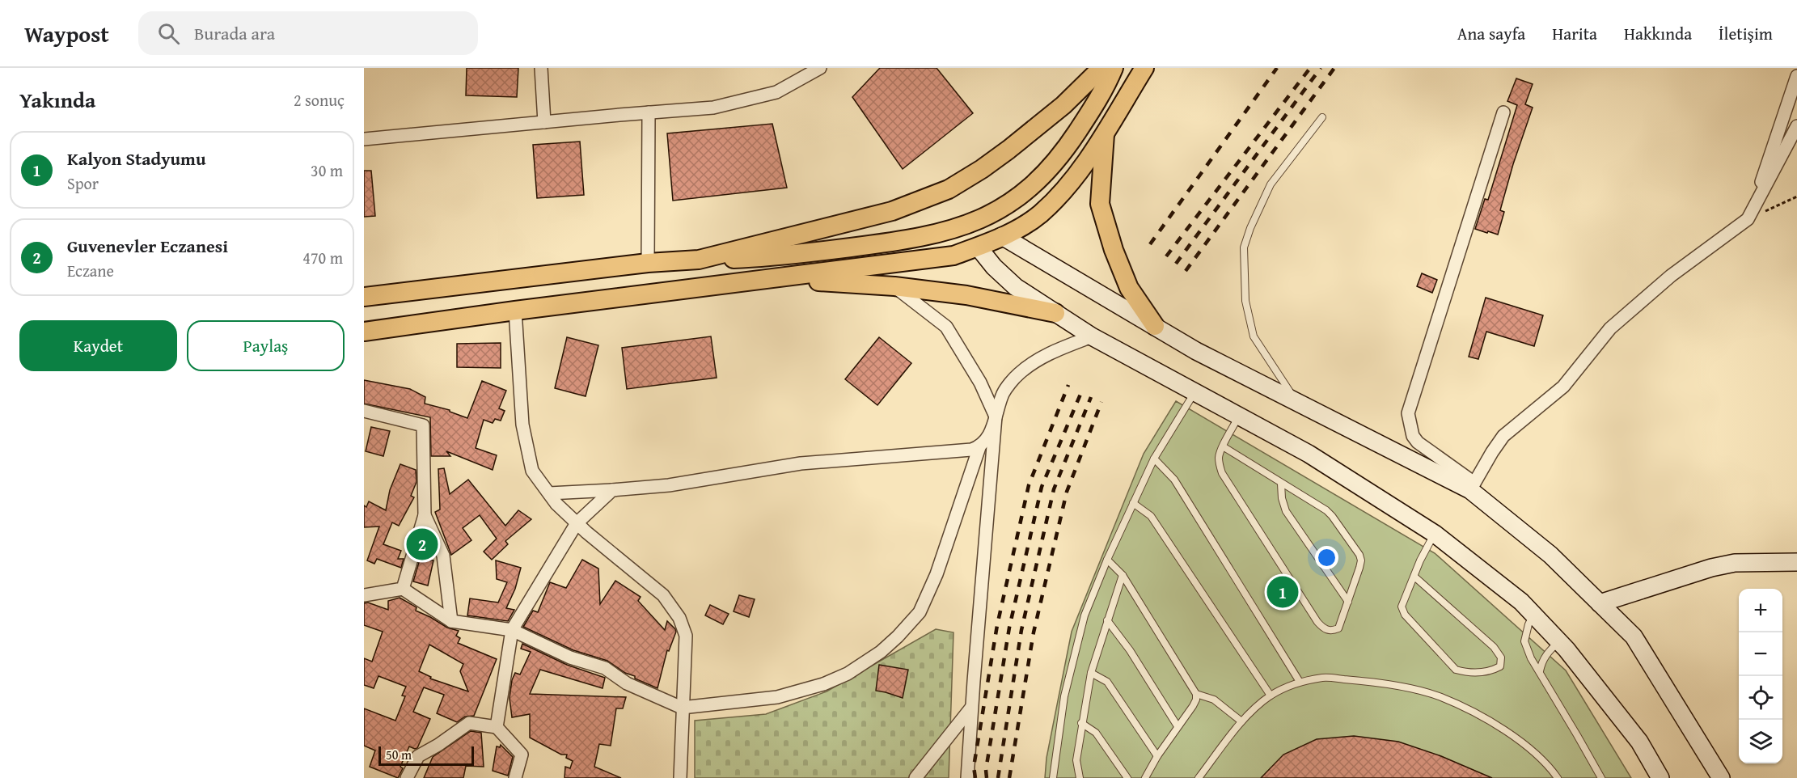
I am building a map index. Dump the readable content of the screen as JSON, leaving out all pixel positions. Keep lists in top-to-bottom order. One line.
{"scale_bar":"50 m","page":{"header":"Waypost","search":"Burada ara","nav":["Ana sayfa","Harita","Hakkında","İletişim"],"heading":["Yakında","2 sonuç"],"list":[{"mark":"1","name":"Kalyon Stadyumu","note":"Spor","value":"30 m"},{"mark":"2","name":"Guvenevler Eczanesi","note":"Eczane","value":"470 m"}],"buttons":["Kaydet","Paylaş"],"pins":["2","1"],"map_buttons":["+","−"],"scale":"50 m"}}
